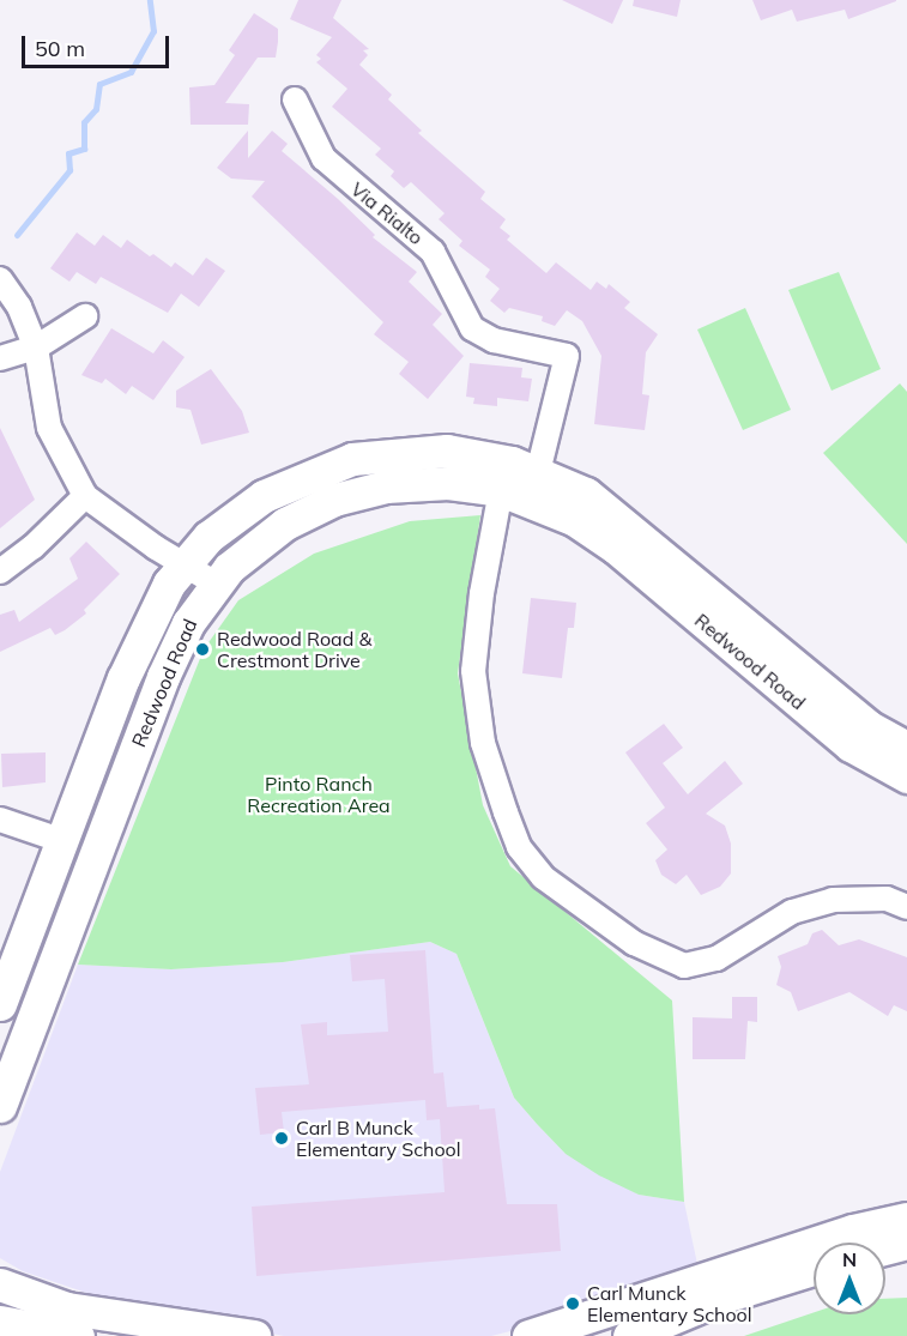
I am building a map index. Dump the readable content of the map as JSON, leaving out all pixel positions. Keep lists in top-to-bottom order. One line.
{"streets":{"main road":["Redwood Road"],"street":["Via Rialto"]},"crossings":[["Via Rialto","Redwood Road"]],"parks":["Pinto Ranch Recreation Area"],"places":["Redwood Road & Crestmont Drive","Carl B Munck Elementary School","Carl Munck Elementary School"],"scale_bar":"50 m","north":"top"}
